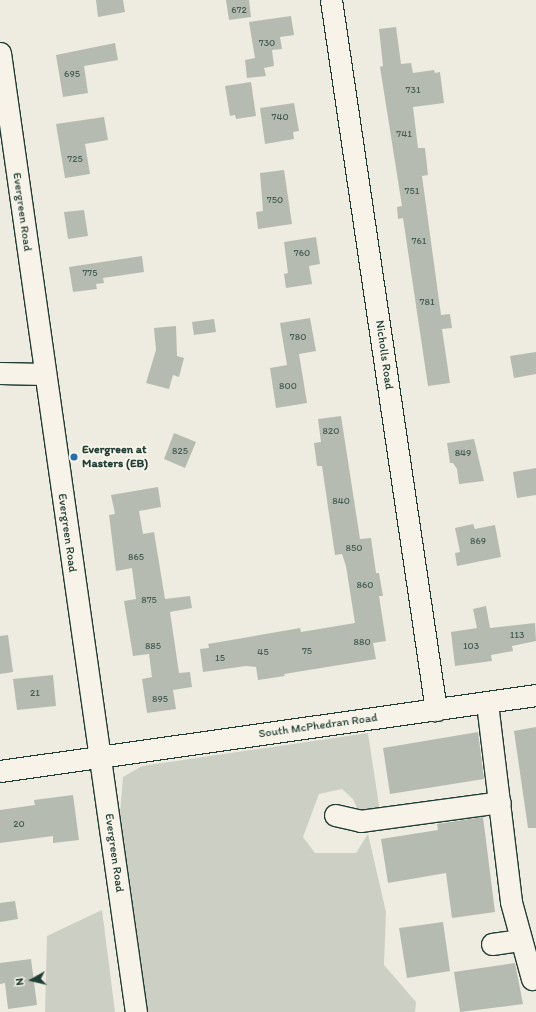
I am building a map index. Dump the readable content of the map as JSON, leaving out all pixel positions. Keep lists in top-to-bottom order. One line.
{"streets":{"street":["Evergreen Road","Nicholls Road","South McPhedran Road"]},"crossings":[["Evergreen Road","South McPhedran Road"],["Nicholls Road","South McPhedran Road"]],"places":["Evergreen at Masters (EB)"],"house_numbers":["672","730","695","731","740","741","725","751","750","761","760","775","781","780","800","820","825","849","840","869","850","865","860","875","113","880","885","103","75","45","15","21","895","20"],"north":"left"}
